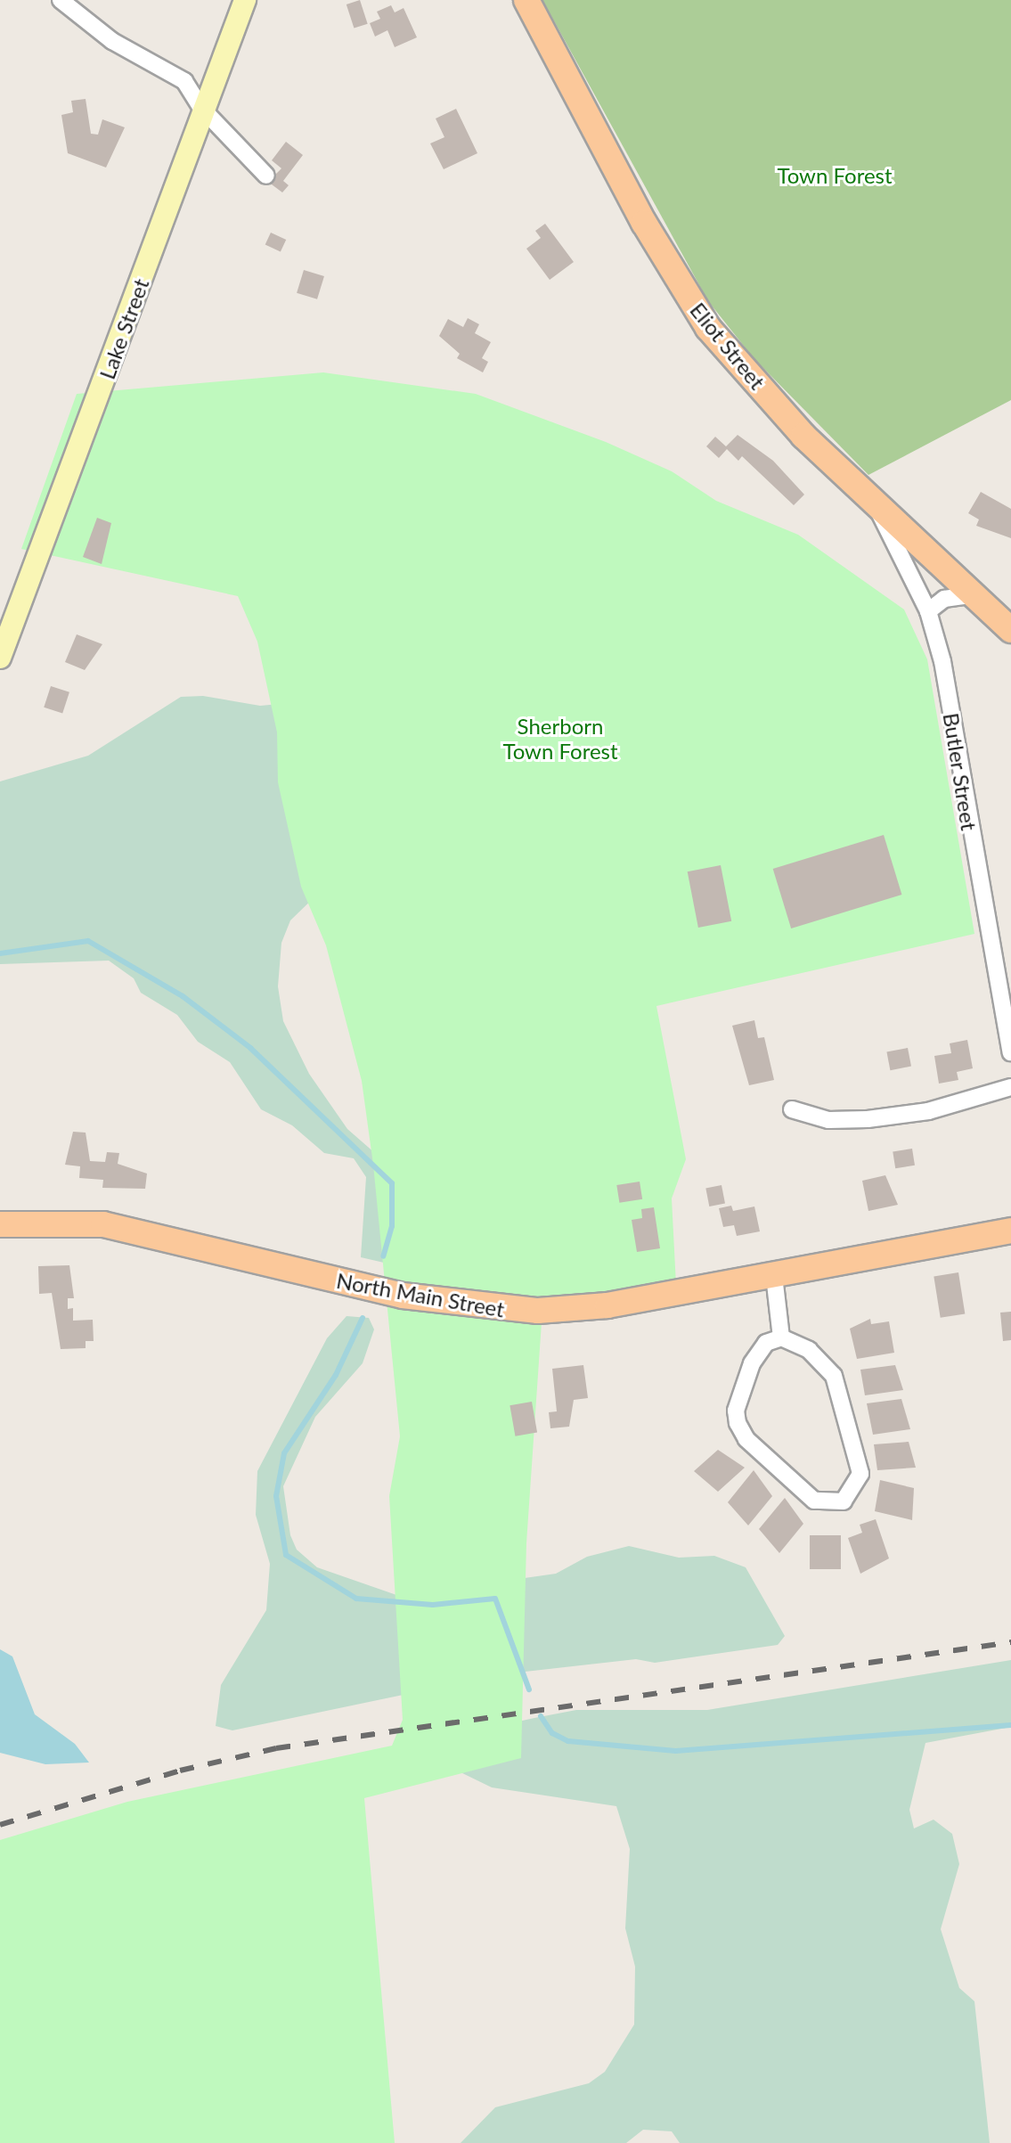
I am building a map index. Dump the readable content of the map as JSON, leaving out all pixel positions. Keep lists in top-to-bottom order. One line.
{"streets":{"main road":["Eliot Street","North Main Street"],"street":["Lake Street","Butler Street"]},"crossings":[["Eliot Street","Butler Street"]],"parks":["Town Forest","Sherborn Town Forest"]}
